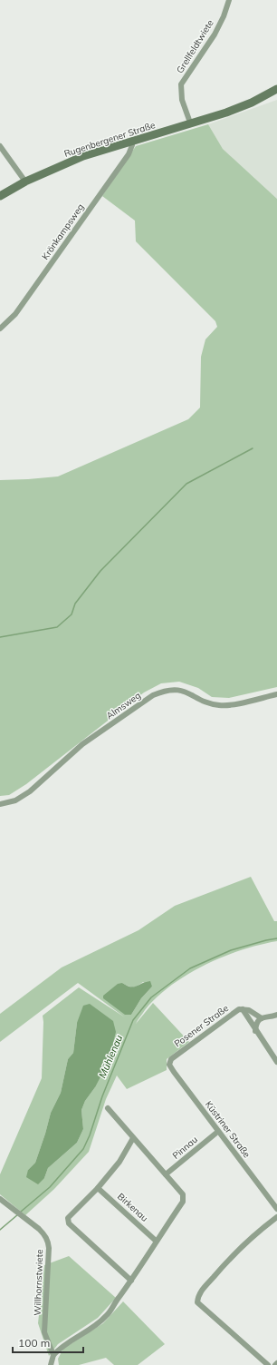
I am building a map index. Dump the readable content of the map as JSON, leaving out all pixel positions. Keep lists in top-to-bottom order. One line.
{"streets":{"main road":["Rugenbergener Straße"],"street":["Grellfeldtwiete","Krönkampsweg","Almsweg","Posener Straße","Küstriner Straße","Pinnau","Birkenau","Willhornstwiete"]},"crossings":[["Grellfeldtwiete","Rugenbergener Straße"],["Rugenbergener Straße","Krönkampsweg"],["Posener Straße","Küstriner Straße"]],"water":["Mühlenau"],"scale_bar":"100 m"}
